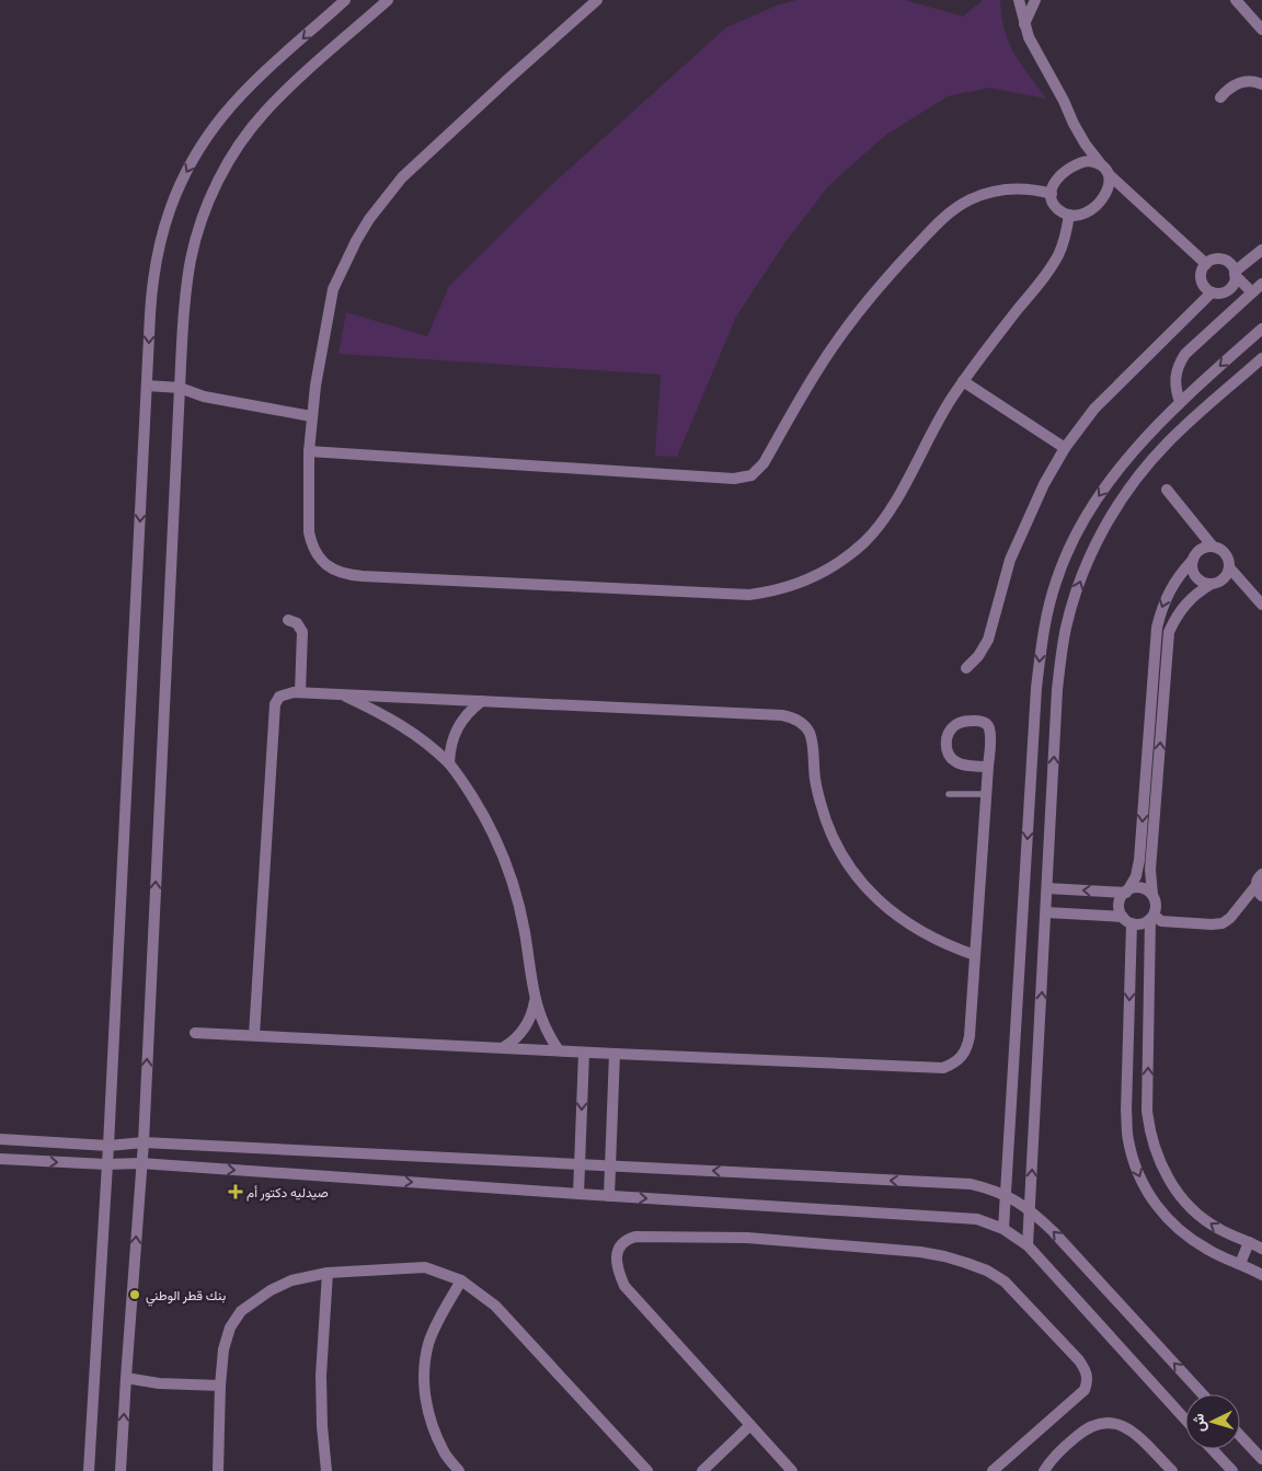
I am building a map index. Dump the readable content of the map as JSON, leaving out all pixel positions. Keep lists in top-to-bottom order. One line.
{"places":{"health":["صيدليه دكتور أم"],"other":["بنك قطر الوطني"]},"north":"left"}
